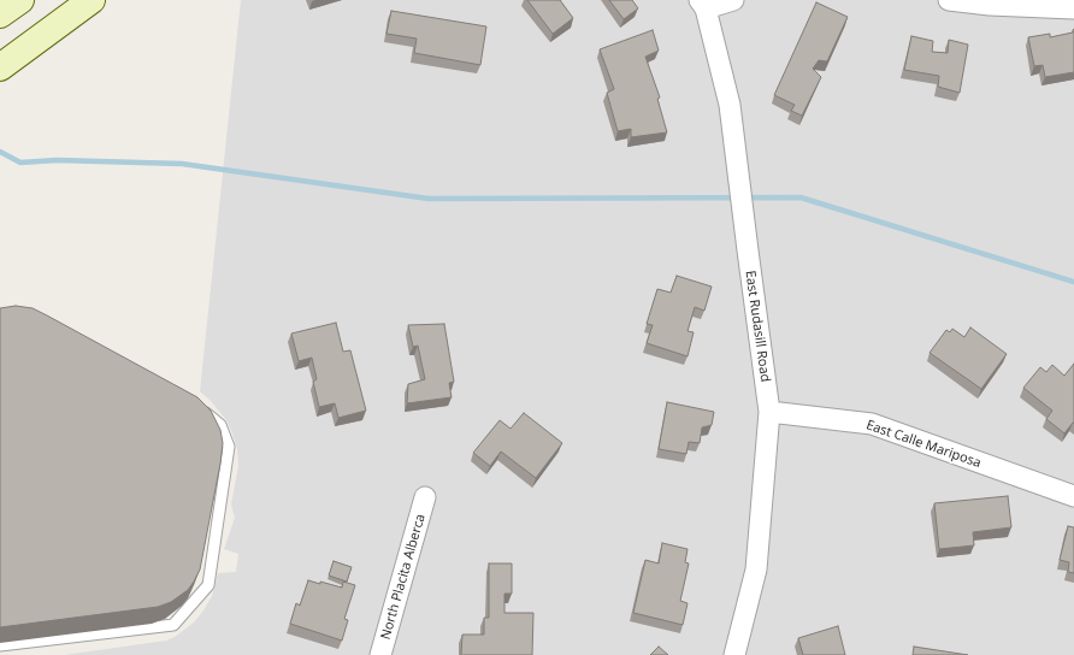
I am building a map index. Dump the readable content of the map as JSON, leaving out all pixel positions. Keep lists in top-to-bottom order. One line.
{"streets":{"street":["East Rudasill Road","East Calle Mariposa","North Placita Alberca"]},"crossings":[["East Rudasill Road","East Calle Mariposa"]]}
